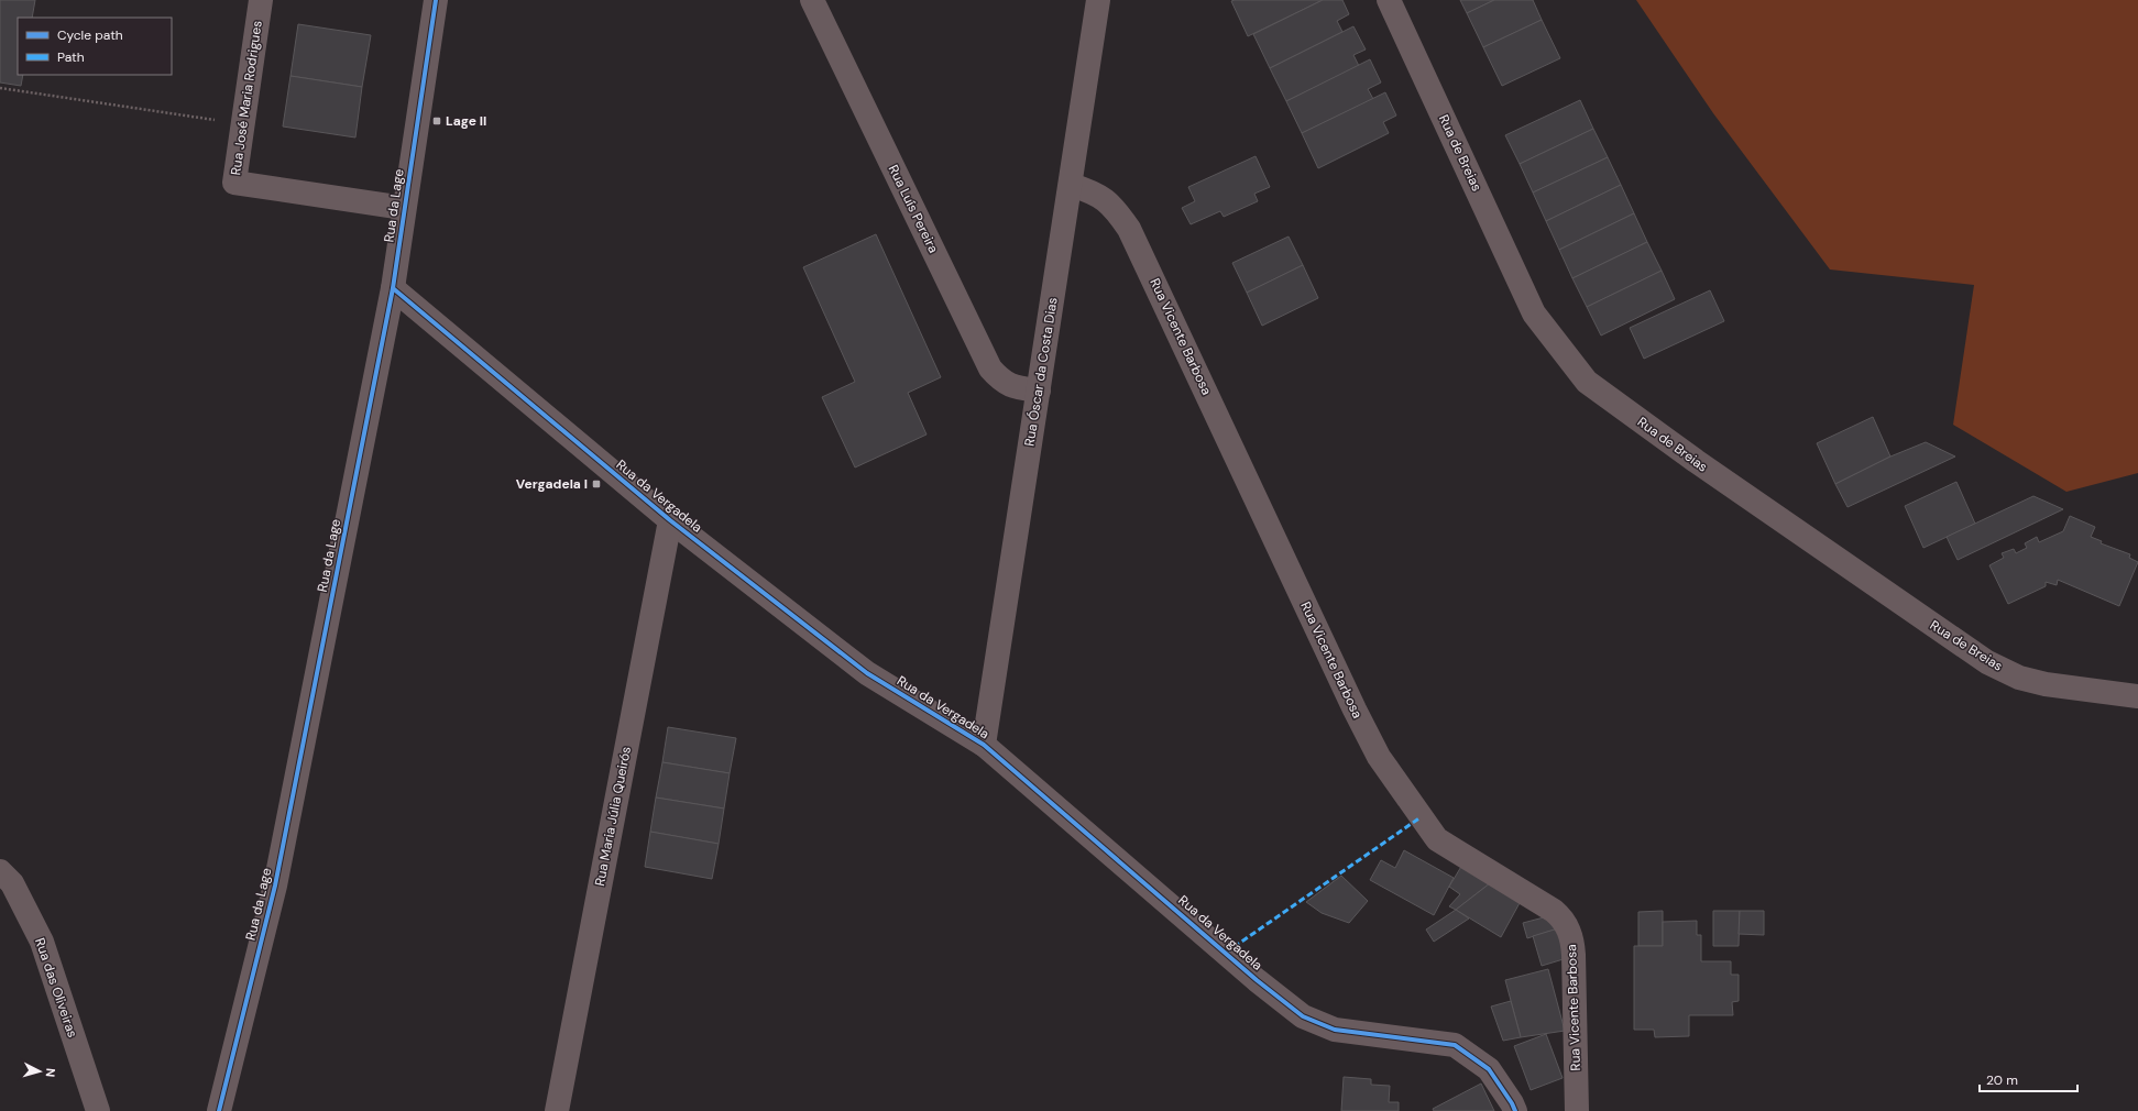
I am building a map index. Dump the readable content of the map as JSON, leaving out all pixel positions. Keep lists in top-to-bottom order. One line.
{"streets":{"street":["Rua José Maria Rodrigues","Rua de Breias","Rua da Lage","Rua Luís Pereira","Rua Vicente Barbosa","Rua Óscar da Costa Dias","Rua da Vergadela","Rua Maria Júlia Queirós","Rua das Oliveiras"]},"crossings":[["Rua José Maria Rodrigues","Rua da Lage"],["Rua da Lage","Rua da Vergadela"],["Rua Luís Pereira","Rua Óscar da Costa Dias"],["Rua Vicente Barbosa","Rua Óscar da Costa Dias"],["Rua Óscar da Costa Dias","Rua da Vergadela"],["Rua da Vergadela","Rua Maria Júlia Queirós"]],"places":{"transit":["Lage II","Vergadela I"]},"legend":["Cycle path","Path"],"scale_bar":"20 m","north":"right"}
